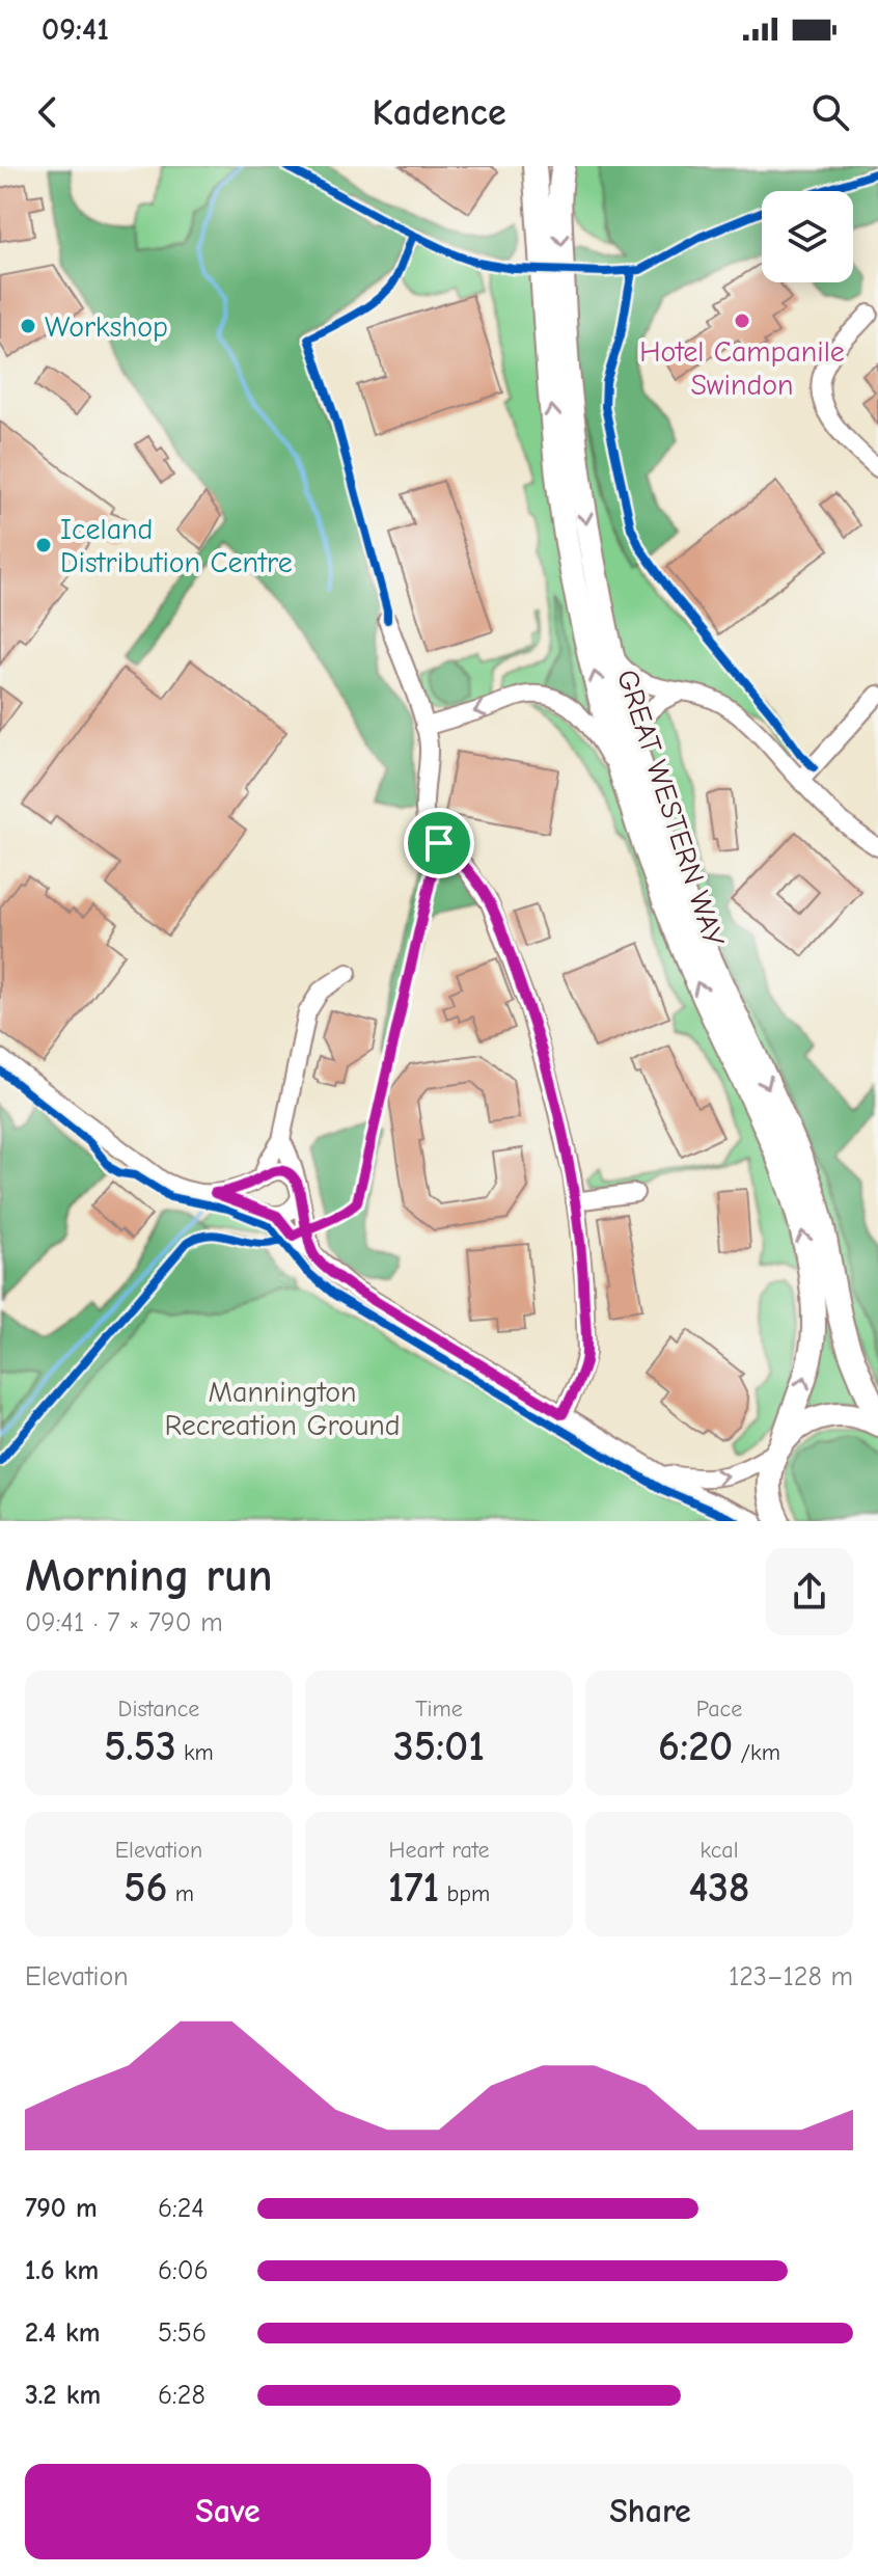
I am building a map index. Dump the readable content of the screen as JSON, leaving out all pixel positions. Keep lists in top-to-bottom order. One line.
{"streets":{"main road":["GREAT WESTERN WAY"]},"parks":["Mannington Recreation Ground"],"places":["Hotel Campanile Swindon","Workshop","Iceland Distribution Centre"],"page":{"status":"09:41","header":"Kadence","heading":["Morning run","09:41 · 7 × 790 m"],"stats":[["Distance","5.53 km"],["Time","35:01"],["Pace","6:20 /km"],["Elevation","56 m"],["Heart rate","171 bpm"],["kcal","438"]],"chart":["Elevation","123–128 m"],"list":[{"name":"790 m","note":"6:24"},{"name":"1.6 km","note":"6:06"},{"name":"2.4 km","note":"5:56"},{"name":"3.2 km","note":"6:28"}],"buttons":["Save","Share"]}}
